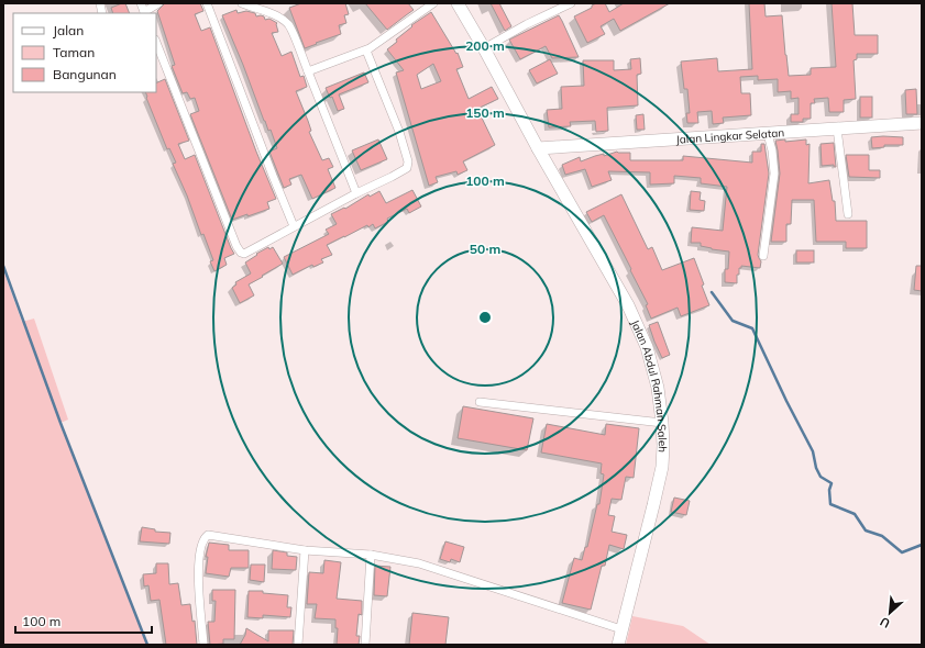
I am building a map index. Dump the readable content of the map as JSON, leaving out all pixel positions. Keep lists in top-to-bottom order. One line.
{"streets":{"main road":["Jalan Lingkar Selatan","Jalan Abdul Rahman Saleh"]},"crossings":[["Jalan Lingkar Selatan","Jalan Abdul Rahman Saleh"]],"legend":["Jalan","Taman","Bangunan"],"scale_bar":"100 m","north":"bottom left","rings":["200 m","150 m","100 m","50 m"]}
